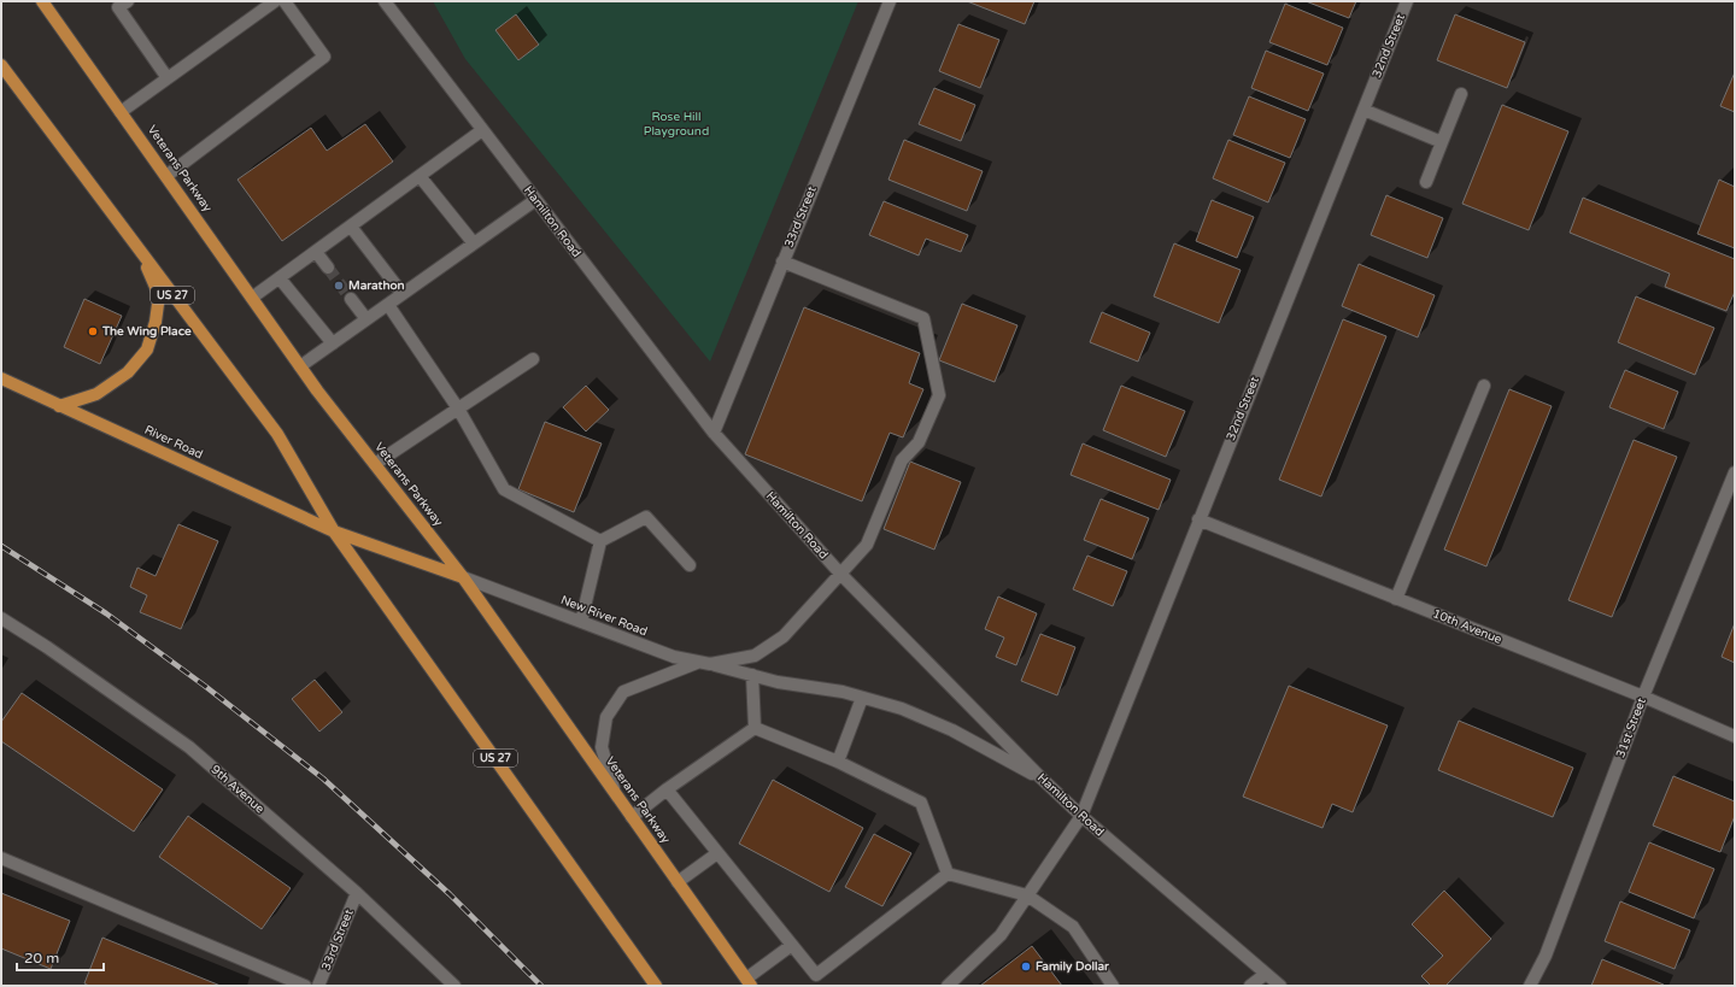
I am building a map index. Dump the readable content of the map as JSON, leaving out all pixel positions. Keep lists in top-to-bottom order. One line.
{"streets":{"main road":["Veterans Parkway","US 27","River Road","New River Road"],"street":["32nd Street","33rd Street","Hamilton Road","10th Avenue","31st Street","9th Avenue"]},"crossings":[["32nd Street","Hamilton Road"],["32nd Street","10th Avenue"],["Veterans Parkway","New River Road"],["33rd Street","Hamilton Road"],["33rd Street","New River Road"],["33rd Street","9th Avenue"],["Hamilton Road","New River Road"],["US 27","River Road"],["US 27","New River Road"],["River Road","New River Road"],["10th Avenue","31st Street"]],"parks":["Rose Hill Playground"],"places":["Marathon","The Wing Place","Family Dollar"],"scale_bar":"20 m"}
